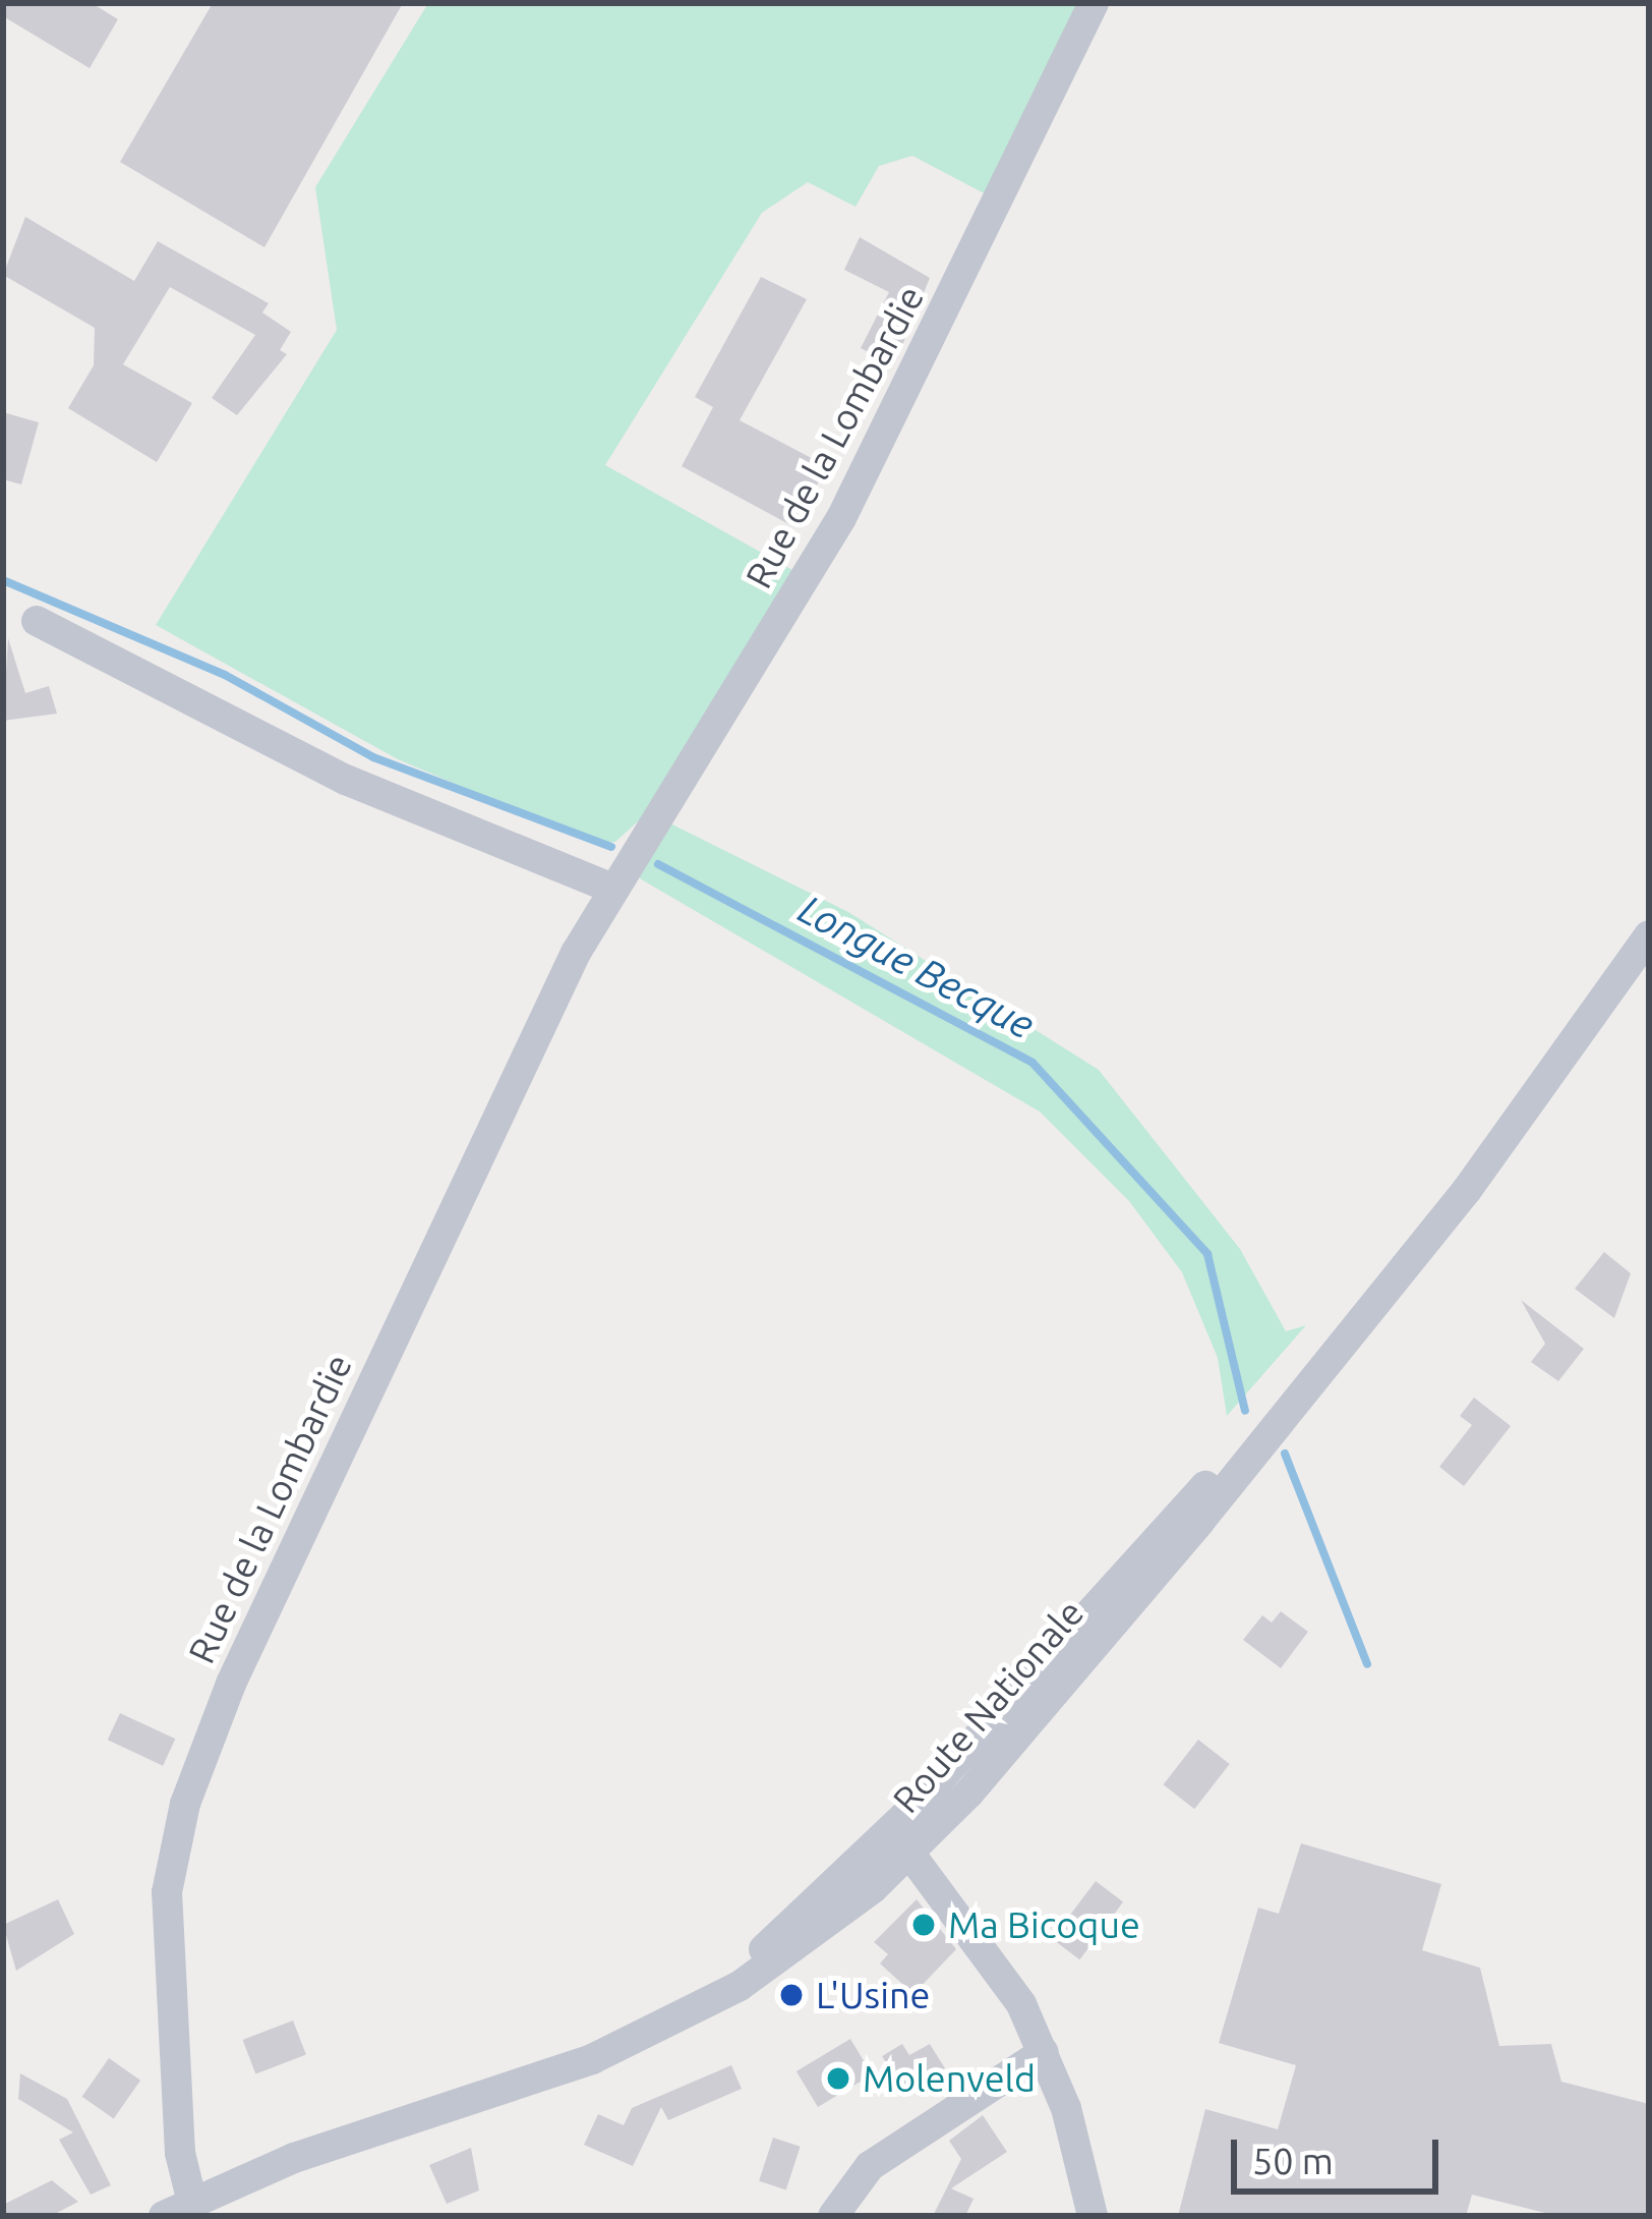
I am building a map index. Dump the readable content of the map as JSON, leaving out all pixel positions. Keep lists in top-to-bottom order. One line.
{"streets":{"street":["Rue de la Lombardie","Route Nationale"]},"crossings":[["Rue de la Lombardie","Route Nationale"]],"water":["Longue Becque"],"places":["Ma Bicoque","L'Usine","Molenveld"],"scale_bar":"50 m"}
